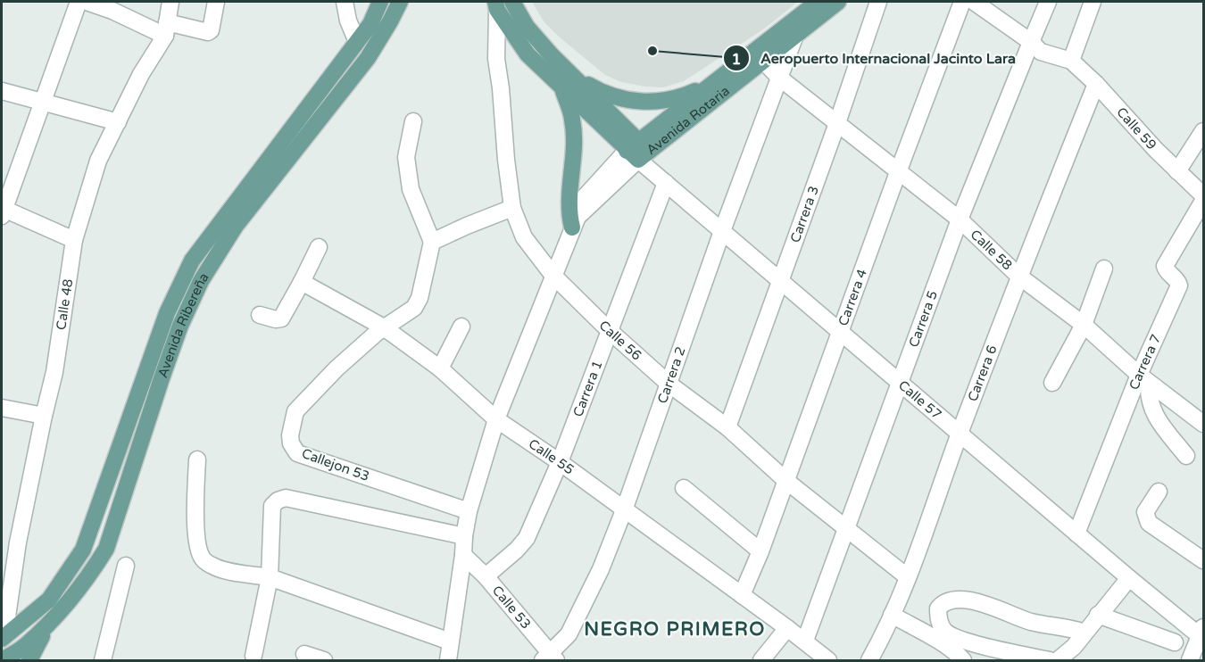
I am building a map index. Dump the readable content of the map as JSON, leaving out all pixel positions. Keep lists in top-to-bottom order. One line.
{"streets":{"main road":["Avenida Rotaria","Avenida Ribereña"],"street":["Calle 59","Carrera 3","Calle 58","Carrera 4","Calle 48","Carrera 5","Calle 56","Carrera 7","Carrera 6","Carrera 2","Carrera 1","Calle 57","Calle 55","Callejon 53","Calle 53"]},"crossings":[["Avenida Rotaria","Calle 58"],["Avenida Rotaria","Carrera 2"],["Avenida Rotaria","Calle 57"],["Calle 59","Carrera 6"],["Carrera 3","Calle 58"],["Carrera 3","Calle 56"],["Carrera 3","Calle 57"],["Calle 58","Carrera 4"],["Calle 58","Carrera 5"],["Calle 58","Carrera 7"],["Calle 58","Carrera 6"],["Calle 58","Carrera 2"],["Carrera 4","Calle 56"],["Carrera 4","Calle 57"],["Carrera 4","Calle 55"],["Carrera 5","Calle 56"],["Carrera 5","Calle 57"],["Carrera 5","Calle 55"],["Calle 56","Carrera 6"],["Calle 56","Carrera 2"],["Calle 56","Carrera 1"],["Carrera 7","Calle 57"],["Carrera 6","Calle 57"],["Carrera 2","Calle 57"],["Carrera 2","Calle 55"],["Carrera 2","Calle 53"],["Carrera 1","Calle 57"],["Carrera 1","Calle 55"],["Carrera 1","Calle 53"],["Calle 55","Callejon 53"]],"districts":["NEGRO PRIMERO"],"places":["Aeropuerto Internacional Jacinto Lara"]}
